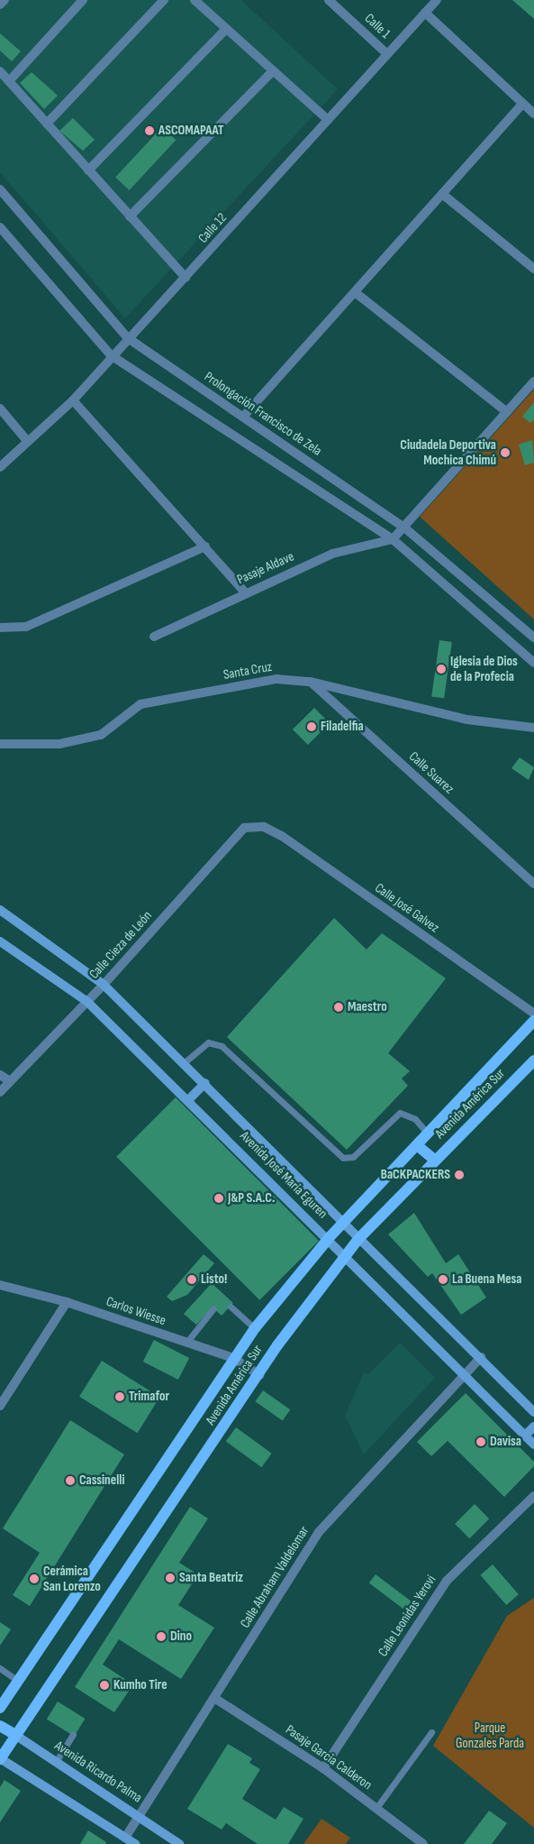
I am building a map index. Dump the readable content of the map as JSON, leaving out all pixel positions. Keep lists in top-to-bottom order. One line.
{"streets":{"main road":["Avenida América Sur","Avenida José María Eguren","Avenida Ricardo Palma"],"street":["Calle 1","Calle 12","Prolongación Francisco de Zela","Pasaje Aldave","Santa Cruz","Calle Suarez","Calle José Galvez","Calle Cieza de León","Carlos Wiesse","Calle Abraham Valdelomar","Calle Leonidas Yerovi","Pasaje Garcia Calderon"]},"crossings":[["Calle 1","Calle 12"],["Calle 12","Prolongación Francisco de Zela"],["Santa Cruz","Calle Suarez"],["Calle José Galvez","Calle Cieza de León"],["Calle Cieza de León","Avenida José María Eguren"],["Avenida América Sur","Avenida José María Eguren"],["Avenida América Sur","Carlos Wiesse"],["Avenida América Sur","Avenida Ricardo Palma"],["Avenida José María Eguren","Calle Abraham Valdelomar"],["Calle Abraham Valdelomar","Pasaje Garcia Calderon"],["Calle Abraham Valdelomar","Avenida Ricardo Palma"],["Calle Leonidas Yerovi","Pasaje Garcia Calderon"]],"parks":["Parque Gonzales Parda"],"places":["ASCOMAPAAT","Ciudadela Deportiva Mochica Chimú","Iglesia de Dios de la Profecia","Filadelfia","Maestro","BaCKPACKERS","J&P S.A.C.","Listo!","La Buena Mesa","Trimafor","Davisa","Cassinelli","Santa Beatriz","Cerámica San Lorenzo","Dino","Kumho Tire"]}
